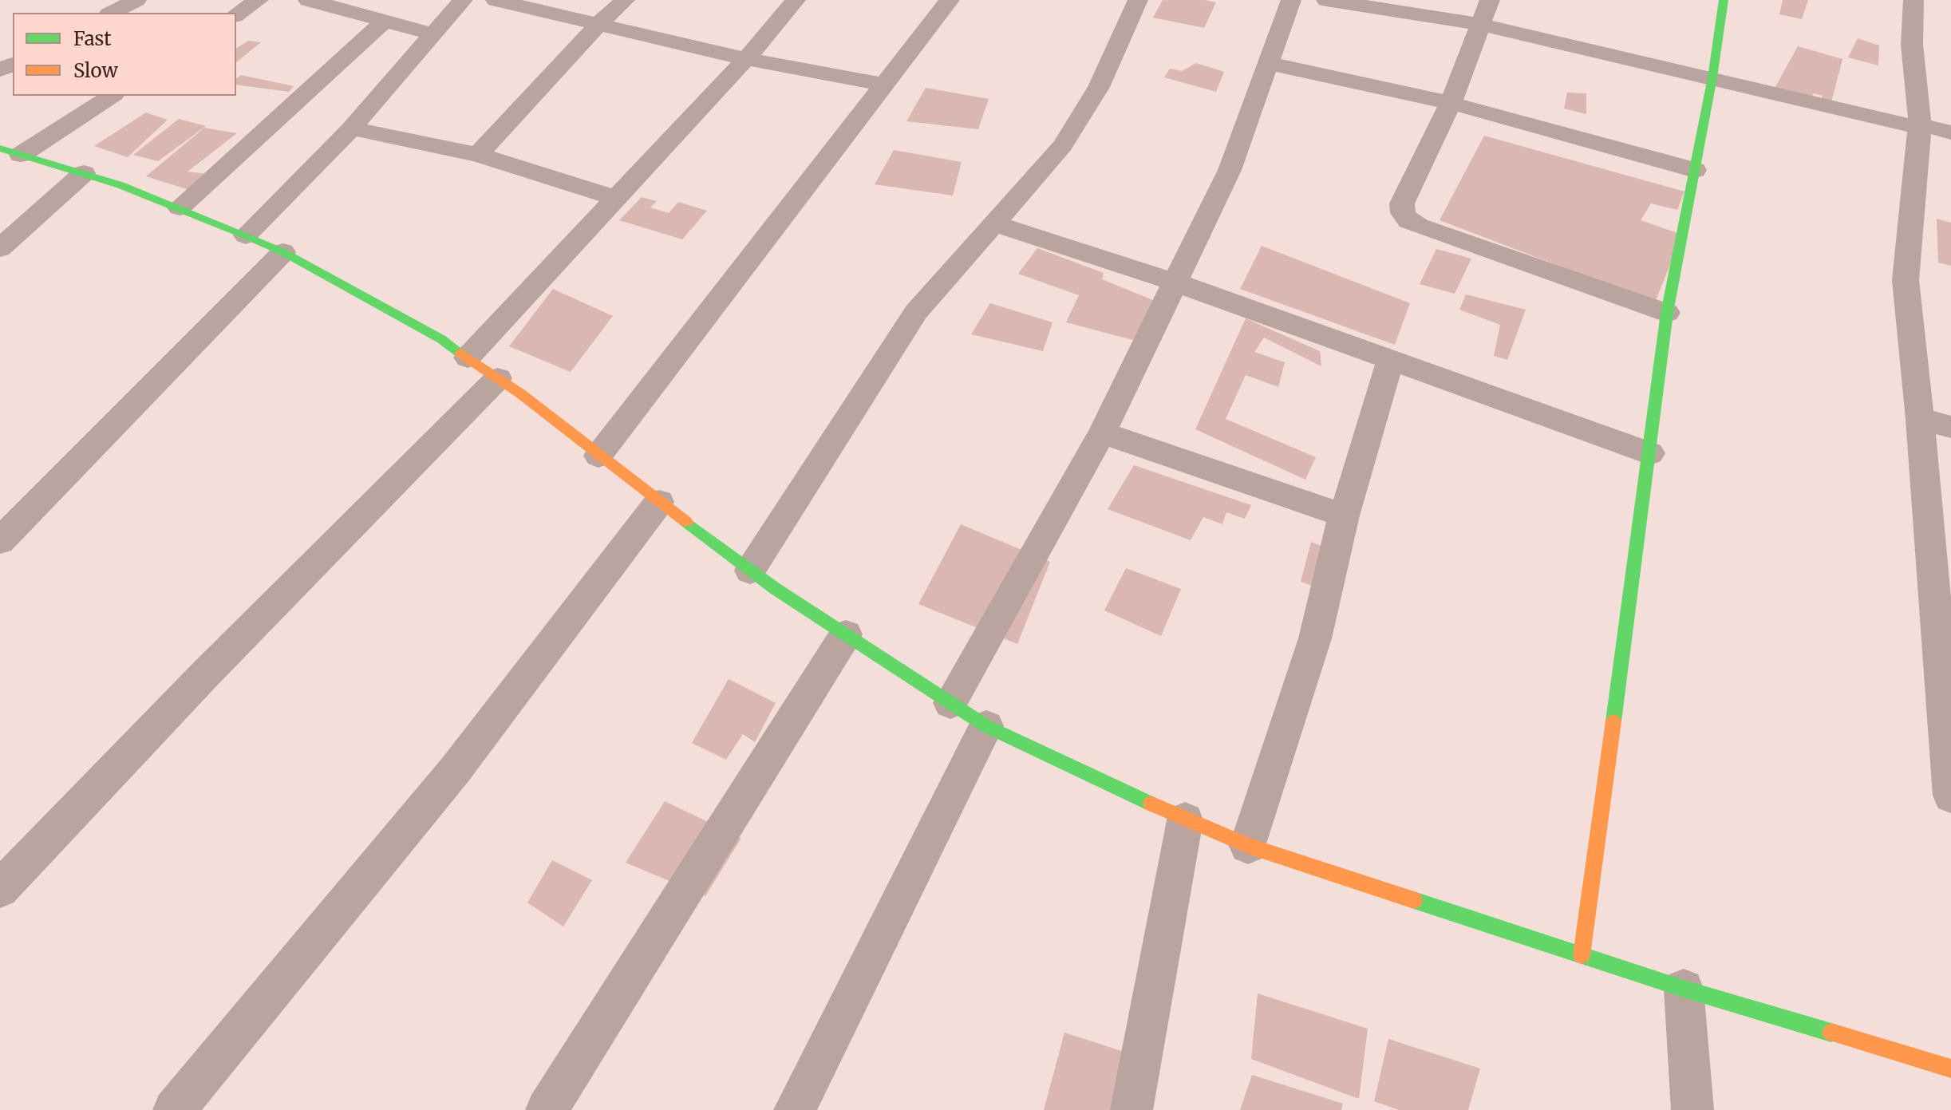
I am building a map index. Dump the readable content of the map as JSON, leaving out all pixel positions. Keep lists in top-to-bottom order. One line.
{"legend":["Fast","Slow"]}
